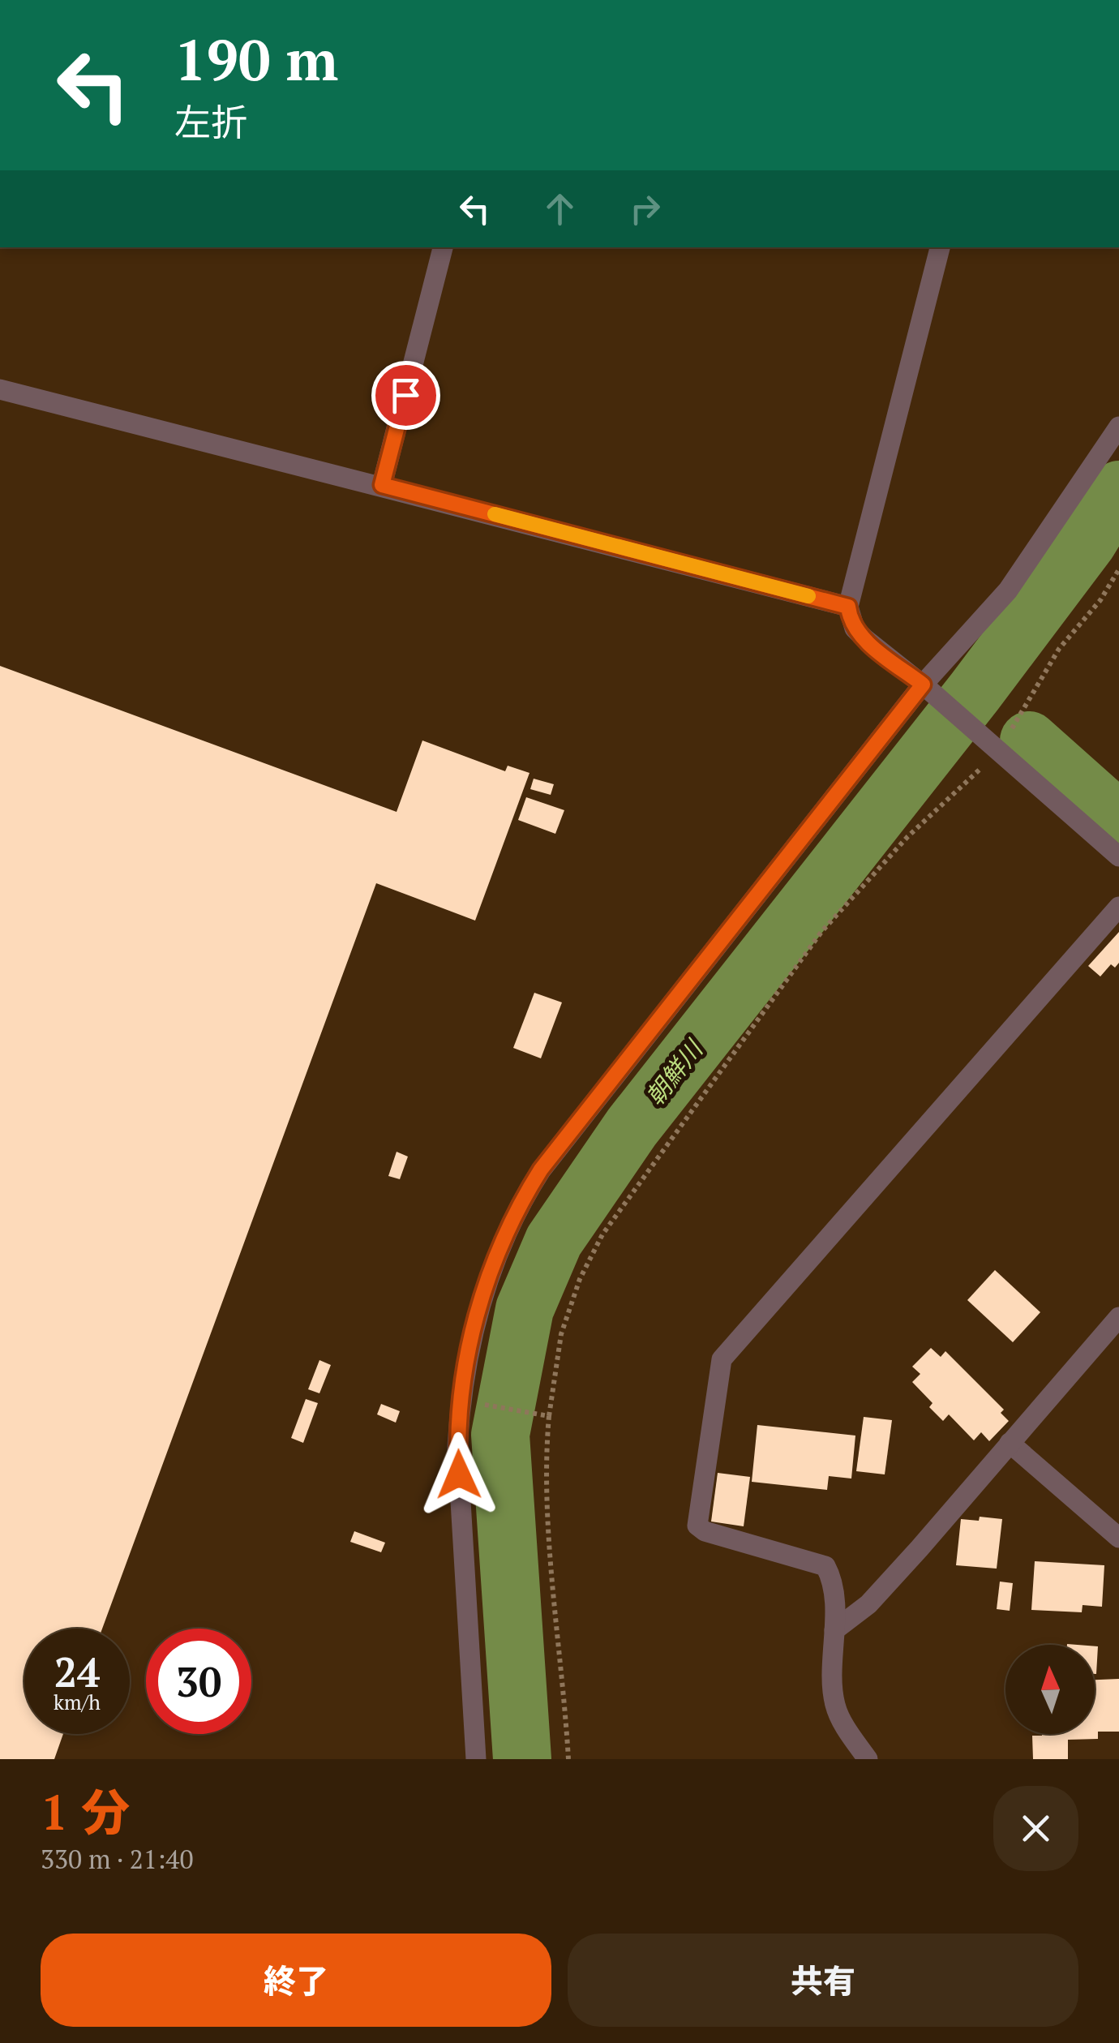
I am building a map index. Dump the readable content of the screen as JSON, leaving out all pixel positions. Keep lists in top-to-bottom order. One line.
{"water":["朝鮮川"],"north":"top","page":{"turn":["190 m","左折"],"speed":"24 km/h","limit":"30","heading":["1 分","330 m · 21:40"],"buttons":["終了","共有"]}}
